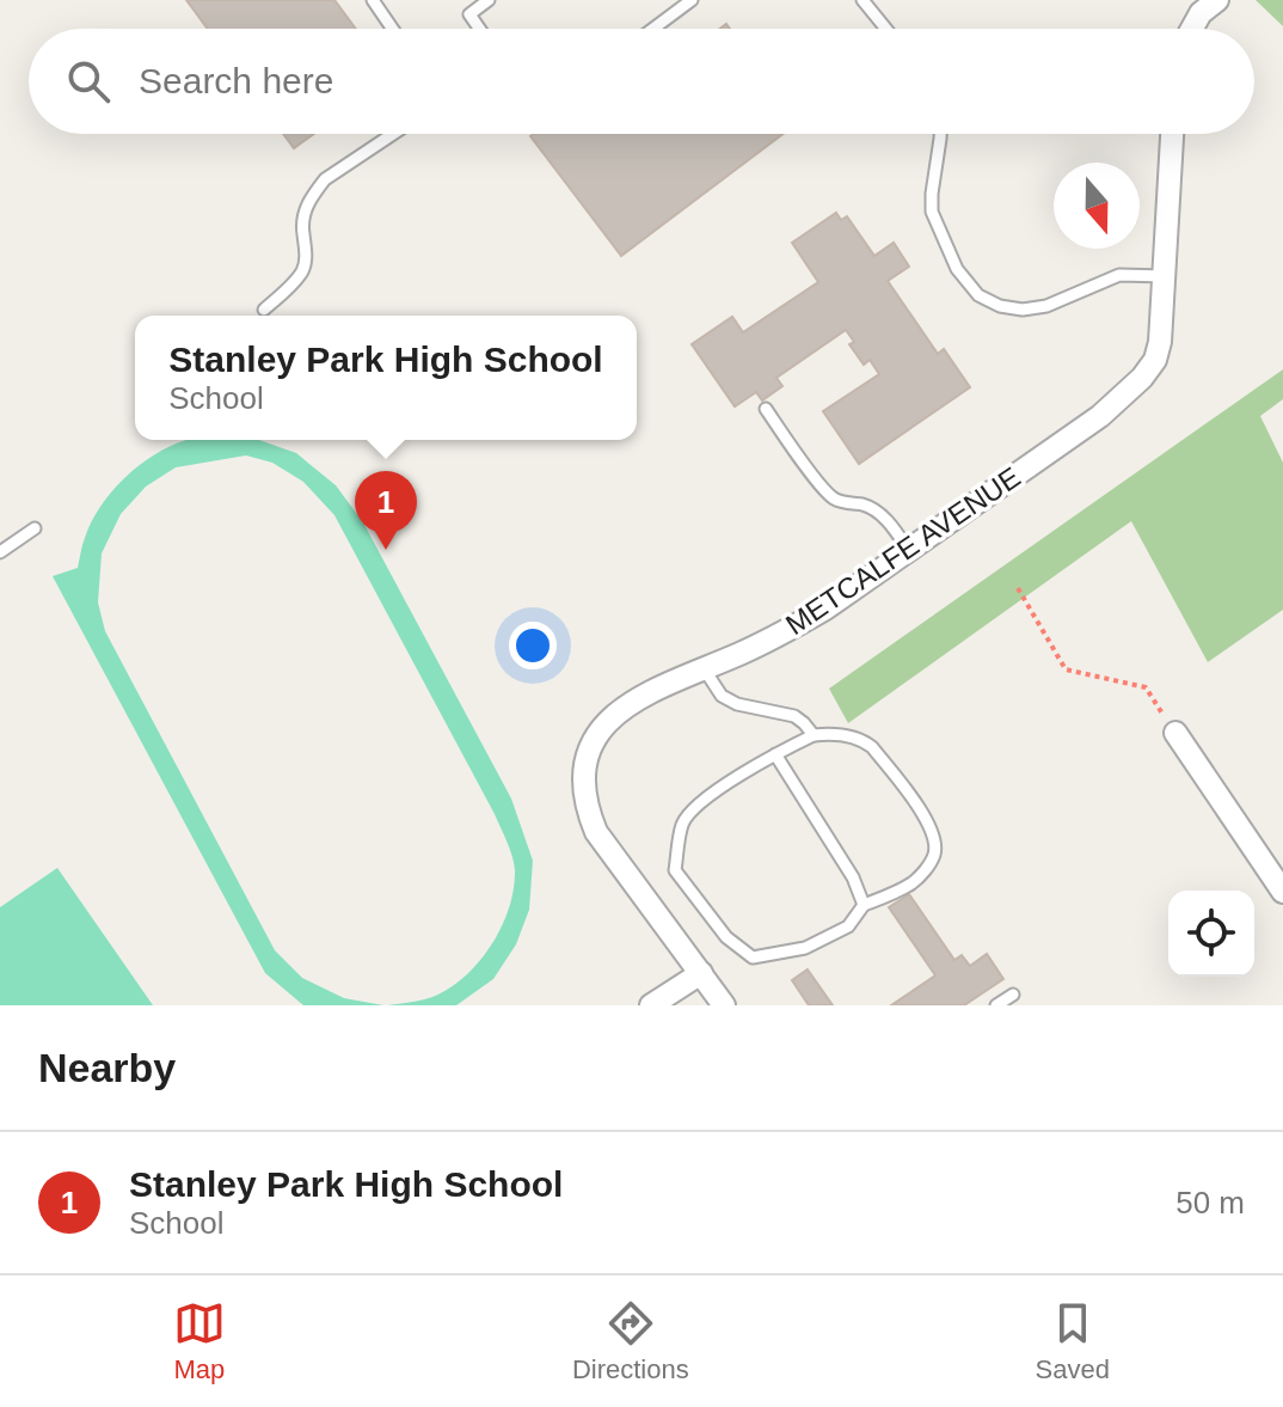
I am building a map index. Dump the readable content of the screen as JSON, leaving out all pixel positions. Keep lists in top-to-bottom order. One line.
{"streets":{"street":["METCALFE AVENUE"]},"north":"bottom","page":{"search":"Search here","popup":["Stanley Park High School","School"],"pins":"1","heading":"Nearby","list":[{"mark":"1","name":"Stanley Park High School","note":"School","value":"50 m"}],"nav":["Map","Directions","Saved"]}}
